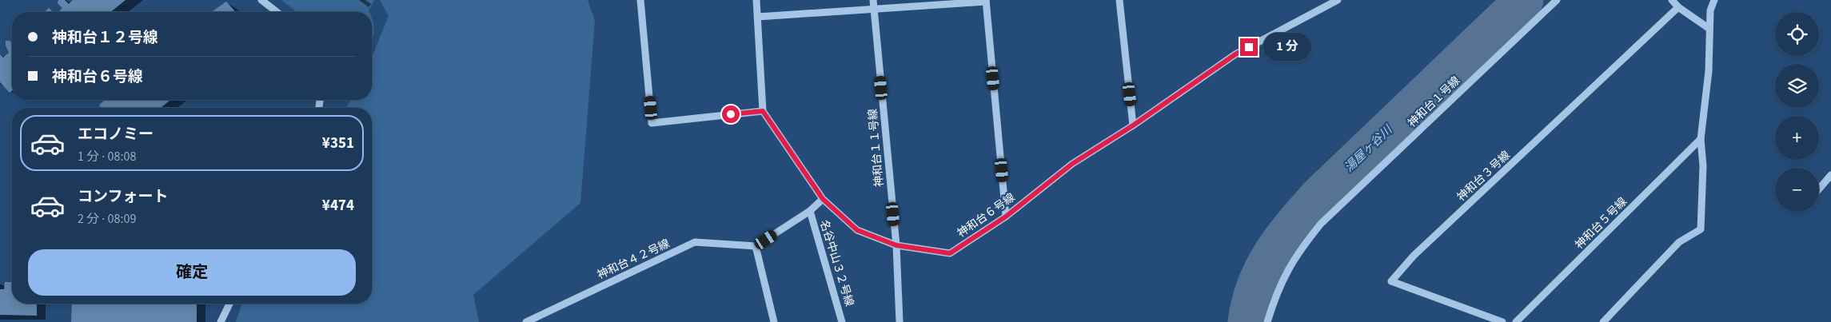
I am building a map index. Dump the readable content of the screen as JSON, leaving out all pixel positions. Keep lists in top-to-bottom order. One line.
{"streets":{"street":["神和台１号線","神和台１１号線","神和台３号線","神和台６号線","神和台５号線","神和台４２号線","名谷中山３２号線"]},"crossings":[["神和台１１号線","神和台６号線"]],"water":["湯屋ヶ谷川"],"page":{"map_buttons":["+","−"],"banner":["神和台１２号線","神和台６号線"],"bubble":"1 分","list":[{"name":"エコノミー","note":"1 分 · 08:08","value":"¥351"},{"name":"コンフォート","note":"2 分 · 08:09","value":"¥474"}],"buttons":"確定"}}
